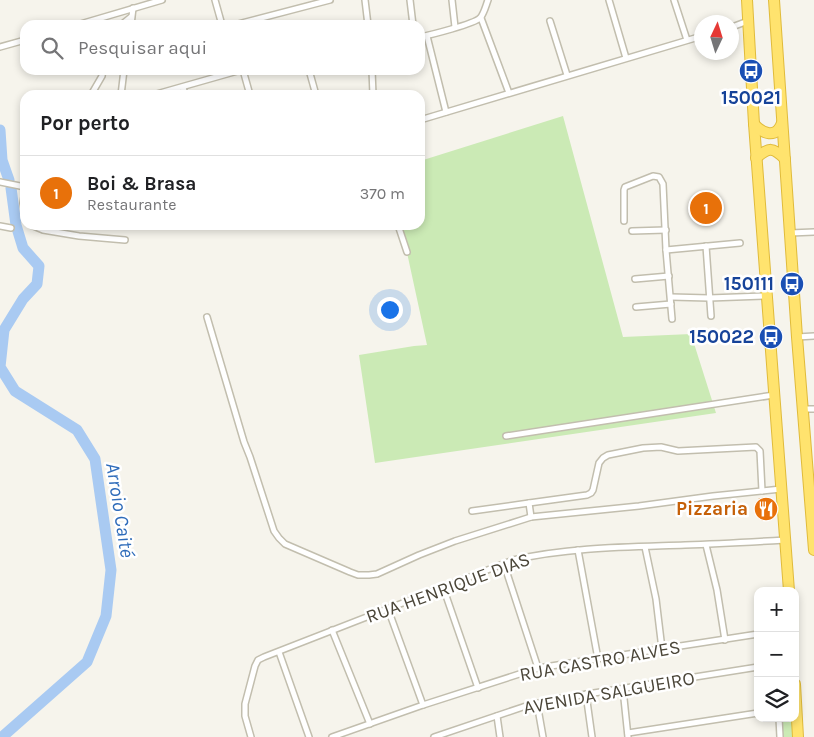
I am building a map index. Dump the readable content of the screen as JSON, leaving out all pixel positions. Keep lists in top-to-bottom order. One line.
{"streets":{"street":["RUA HENRIQUE DIAS","RUA CASTRO ALVES","AVENIDA SALGUEIRO"]},"water":["Arroio Caité"],"places":{"bus stop":["150021","150111","150022"],"restaurant":["Pizzaria"]},"north":"top","page":{"search":"Pesquisar aqui","heading":"Por perto","list":[{"mark":"1","name":"Boi & Brasa","note":"Restaurante","value":"370 m"}],"pins":"1","map_buttons":["+","−"]}}
